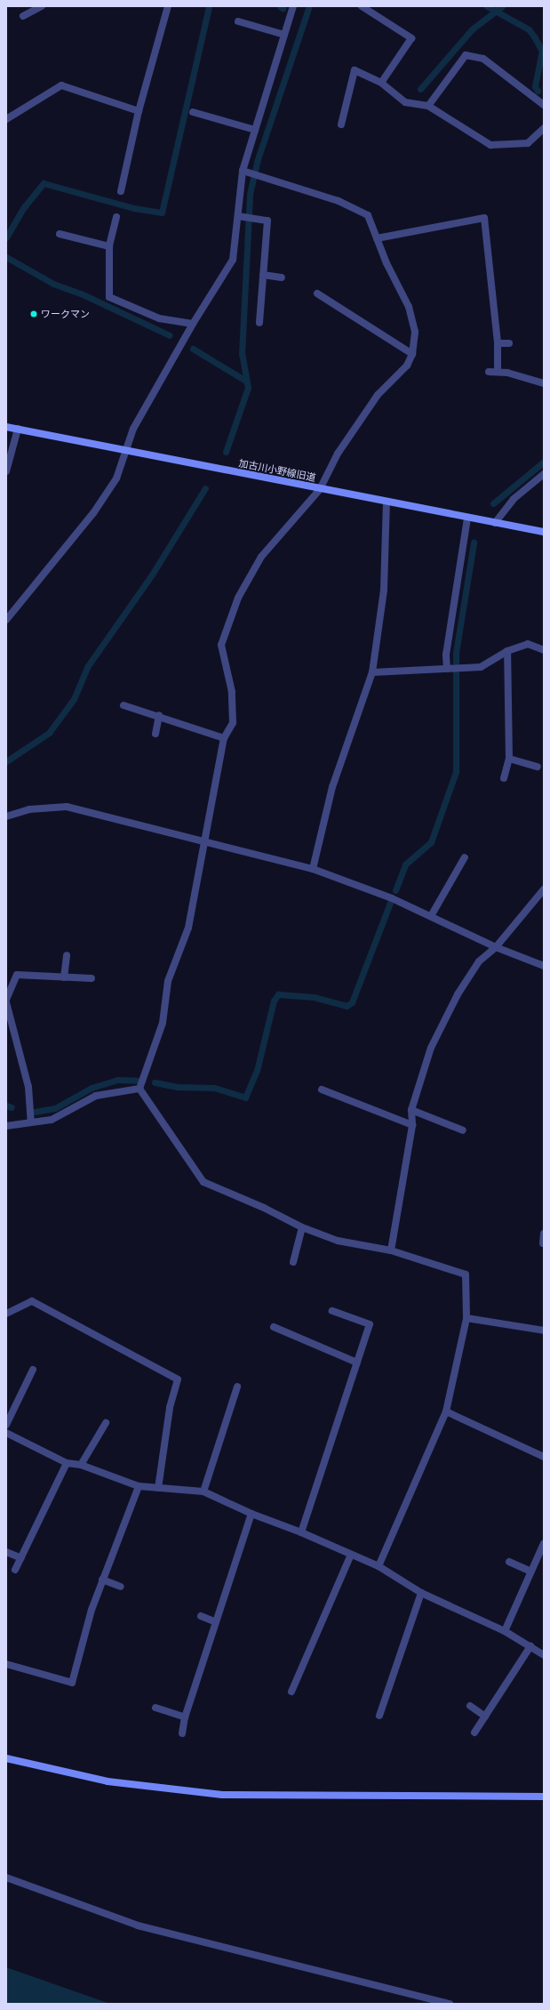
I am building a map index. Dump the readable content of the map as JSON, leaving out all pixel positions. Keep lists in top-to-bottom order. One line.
{"streets":{"street":["加古川小野線旧道"]},"places":["ワークマン"]}
